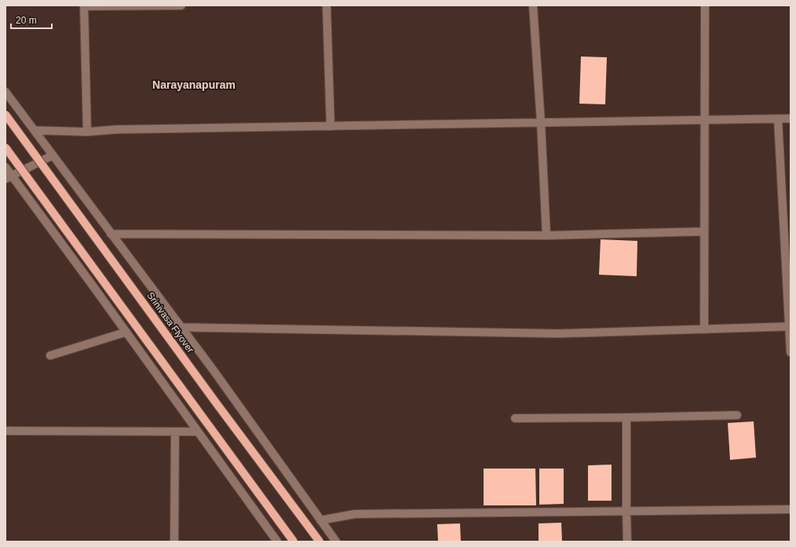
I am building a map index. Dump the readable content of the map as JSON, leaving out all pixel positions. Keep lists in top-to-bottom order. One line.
{"streets":{"main road":["Srinivasa Flyover"]},"districts":["Narayanapuram"],"scale_bar":"20 m"}
